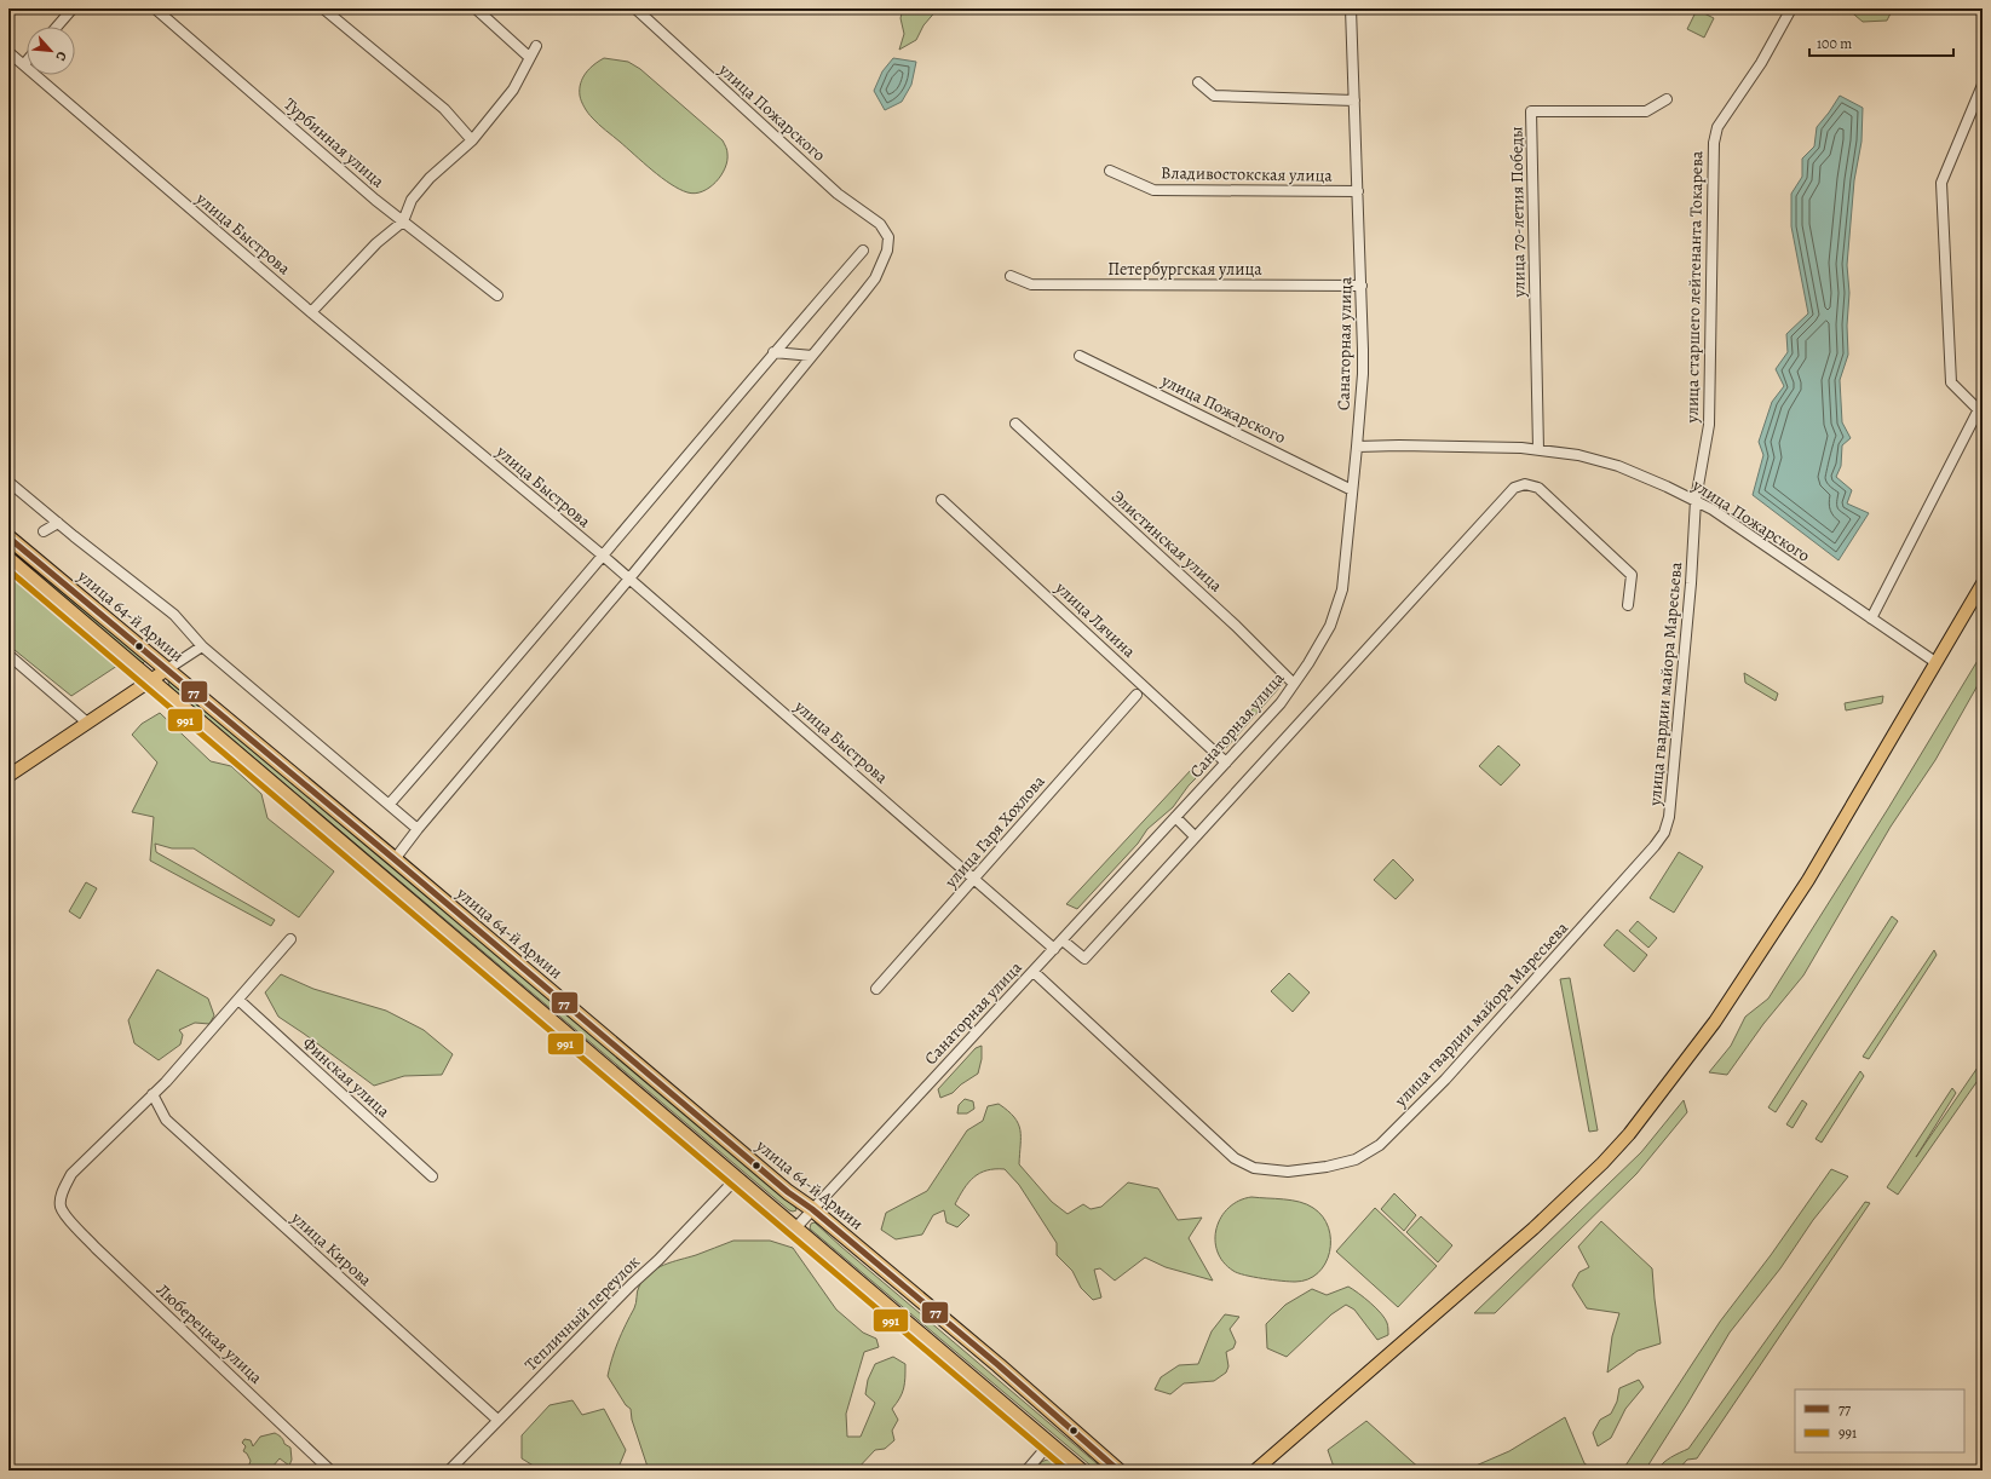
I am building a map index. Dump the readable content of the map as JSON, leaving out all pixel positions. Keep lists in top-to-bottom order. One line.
{"streets":{"highway":["улица 64-й Армии"],"street":["улица Пожарского","Турбинная улица","Владивостокская улица","улица 70-летия Победы","улица Быстрова","Петербургская улица","улица старшего лейтенанта Токарева","Санаторная улица","Элистинская улица","улица Лячина","улица гвардии майора Маресьева","улица Гаря Хохлова","Финская улица","улица Кирова","Тепличный переулок","Люберецкая улица"]},"crossings":[["улица Пожарского","улица 70-летия Победы"],["улица Пожарского","улица старшего лейтенанта Токарева"],["улица Пожарского","Санаторная улица"],["улица Пожарского","улица гвардии майора Маресьева"],["Владивостокская улица","Санаторная улица"],["улица Быстрова","Санаторная улица"],["улица Быстрова","улица Гаря Хохлова"],["Петербургская улица","Санаторная улица"],["улица старшего лейтенанта Токарева","улица гвардии майора Маресьева"],["Санаторная улица","Элистинская улица"],["Санаторная улица","улица 64-й Армии"],["Санаторная улица","улица Лячина"],["Санаторная улица","улица гвардии майора Маресьева"],["улица 64-й Армии","Тепличный переулок"],["улица Кирова","Тепличный переулок"],["улица Кирова","Люберецкая улица"]],"lines":["transit line 77","transit line 991"],"legend":["77","991"],"scale_bar":"100 m","north":"bottom right"}
